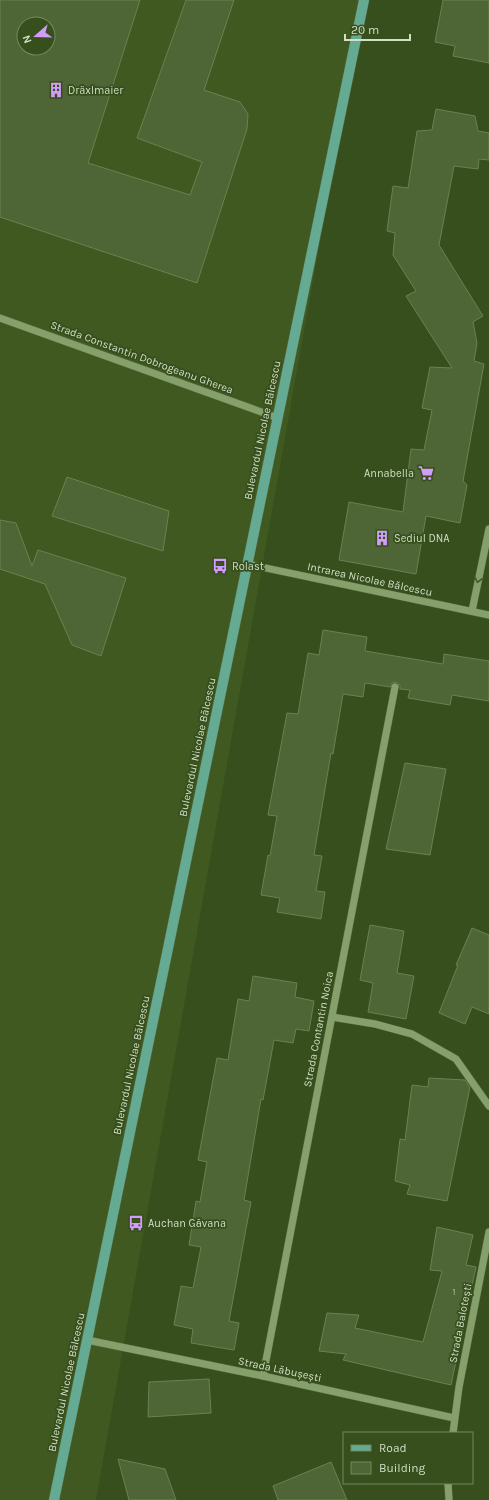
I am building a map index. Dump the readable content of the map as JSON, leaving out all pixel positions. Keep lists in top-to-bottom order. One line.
{"streets":{"main road":["Bulevardul Nicolae Bălcescu"],"street":["Strada Constantin Dobrogeanu Gherea","Intrarea Nicolae Bălcescu","Strada Contantin Noica","Strada Balotești","Strada Lăbușești"]},"crossings":[["Strada Constantin Dobrogeanu Gherea","Bulevardul Nicolae Bălcescu"],["Bulevardul Nicolae Bălcescu","Intrarea Nicolae Bălcescu"],["Bulevardul Nicolae Bălcescu","Strada Lăbușești"],["Strada Contantin Noica","Strada Lăbușești"],["Strada Balotești","Strada Lăbușești"]],"places":{"building":["Dräxlmaier","Sediul DNA"],"supermarket":["Annabella"],"bus stop":["Rolast","Auchan Găvana"]},"house_numbers":["1"],"legend":["Road","Building"],"scale_bar":"20 m","north":"left"}
